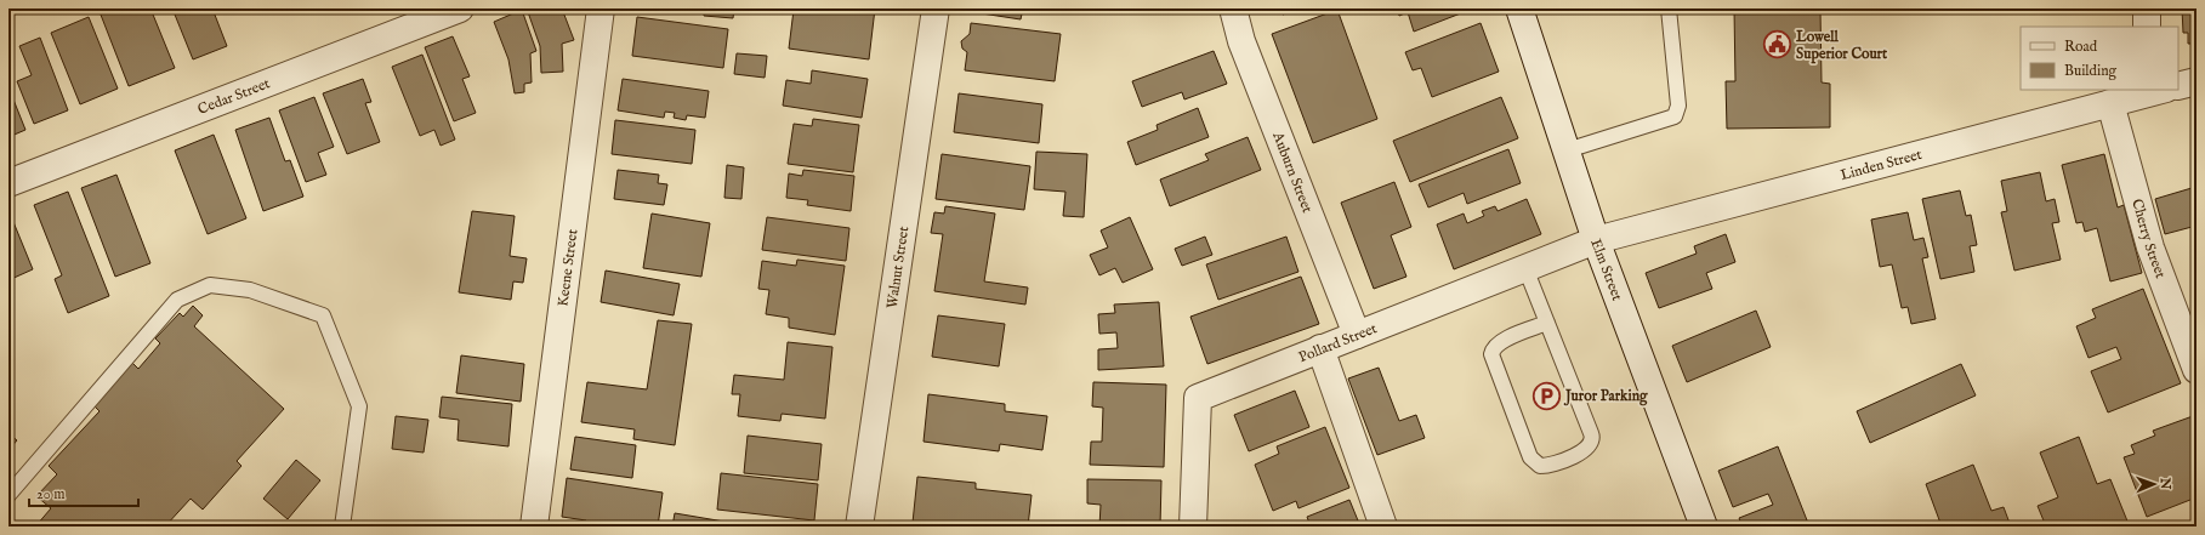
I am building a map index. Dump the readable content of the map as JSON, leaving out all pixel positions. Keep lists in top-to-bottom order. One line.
{"streets":{"street":["Cedar Street","Linden Street","Auburn Street","Cherry Street","Keene Street","Walnut Street","Elm Street","Pollard Street"]},"crossings":[["Linden Street","Cherry Street"],["Linden Street","Elm Street"],["Linden Street","Pollard Street"],["Auburn Street","Pollard Street"],["Elm Street","Pollard Street"]],"places":{"public building":["Lowell Superior Court"],"parking":["Juror Parking"]},"legend":["Road","Building"],"scale_bar":"20 m","north":"right"}
